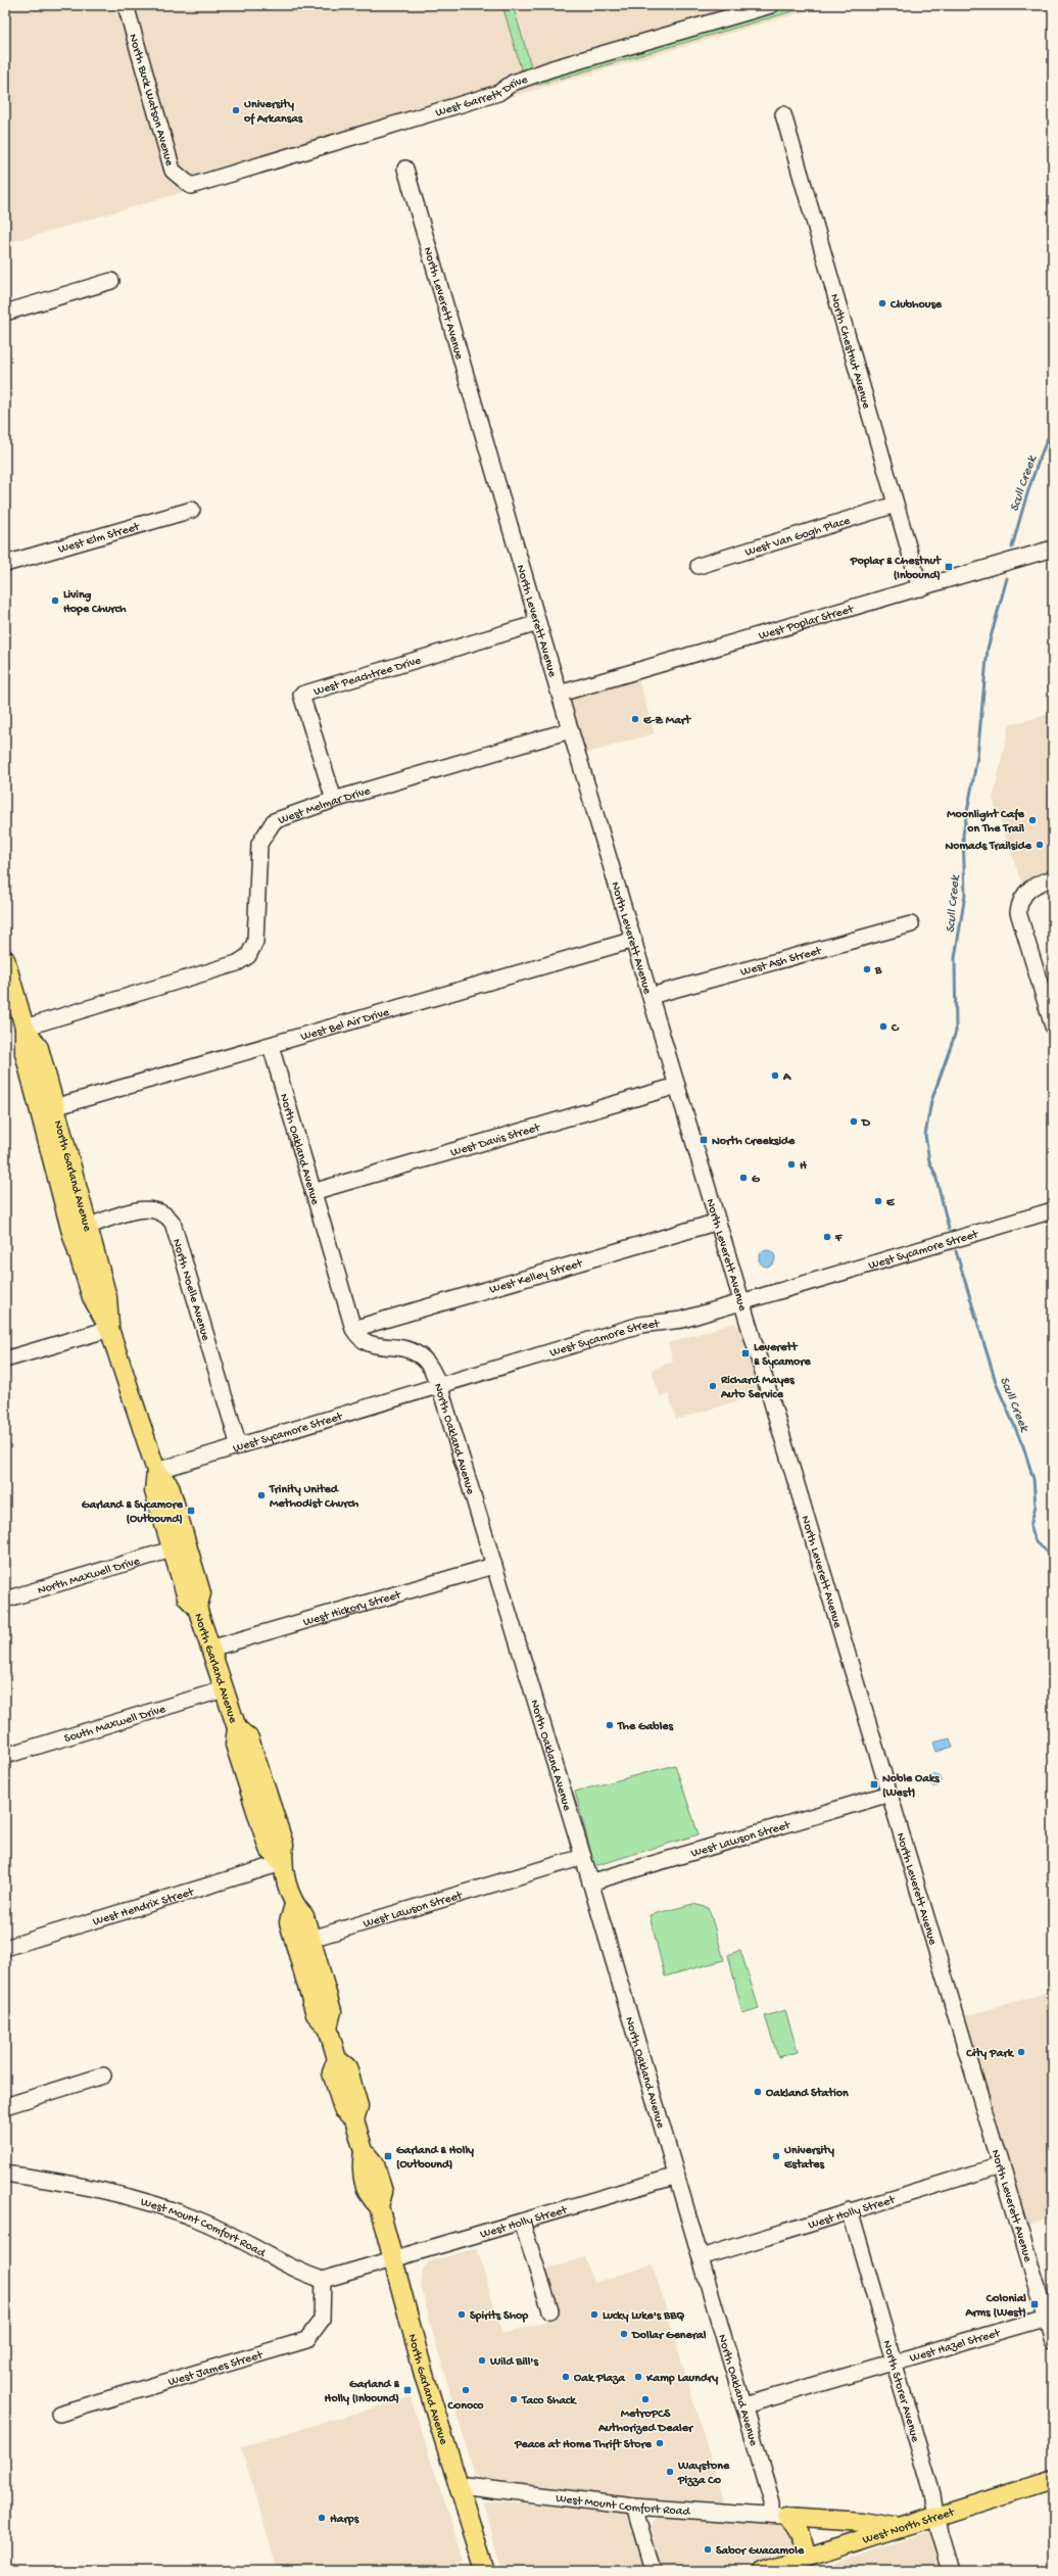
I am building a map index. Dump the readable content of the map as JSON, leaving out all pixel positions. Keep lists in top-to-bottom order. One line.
{"streets":{"main road":["North Garland Avenue","West North Street"],"street":["West Garrett Drive","North Buck Watson Avenue","North Leverett Avenue","North Chestnut Avenue","West Van Gogh Place","West Elm Street","West Poplar Street","West Peachtree Drive","West Melmar Drive","West Ash Street","West Bel Air Drive","West Davis Street","North Oakland Avenue","West Sycamore Street","West Kelley Street","North Noelle Avenue","North Maxwell Drive","West Hickory Street","South Maxwell Drive","West Lawson Street","West Hendrix Street","West Holly Street","West Mount Comfort Road","West Hazel Street","West James Street","North Storer Avenue"]},"crossings":[["West Garrett Drive","North Buck Watson Avenue"],["North Leverett Avenue","West Poplar Street"],["North Leverett Avenue","West Peachtree Drive"],["North Leverett Avenue","West Melmar Drive"],["North Leverett Avenue","West Ash Street"],["North Leverett Avenue","West Bel Air Drive"],["North Leverett Avenue","West Davis Street"],["North Leverett Avenue","West Sycamore Street"],["North Leverett Avenue","West Kelley Street"],["North Leverett Avenue","West Lawson Street"],["North Leverett Avenue","West Holly Street"],["North Leverett Avenue","West Hazel Street"],["North Chestnut Avenue","West Van Gogh Place"],["North Chestnut Avenue","West Poplar Street"],["West Peachtree Drive","West Melmar Drive"],["West Melmar Drive","North Garland Avenue"],["West Bel Air Drive","North Oakland Avenue"],["West Bel Air Drive","North Garland Avenue"],["West Davis Street","North Oakland Avenue"],["North Oakland Avenue","West Sycamore Street"],["North Oakland Avenue","West Kelley Street"],["North Oakland Avenue","West Hickory Street"],["North Oakland Avenue","West Lawson Street"],["North Oakland Avenue","West Holly Street"],["North Oakland Avenue","West Mount Comfort Road"],["North Oakland Avenue","West Hazel Street"],["North Garland Avenue","West Sycamore Street"],["North Garland Avenue","North Noelle Avenue"],["North Garland Avenue","North Maxwell Drive"],["North Garland Avenue","West Hickory Street"],["North Garland Avenue","South Maxwell Drive"],["North Garland Avenue","West Lawson Street"],["North Garland Avenue","West Hendrix Street"],["North Garland Avenue","West Holly Street"],["North Garland Avenue","West Mount Comfort Road"],["West Sycamore Street","North Noelle Avenue"],["West Holly Street","North Storer Avenue"],["West Mount Comfort Road","West James Street"],["West Hazel Street","North Storer Avenue"],["North Storer Avenue","West North Street"]],"water":["Scull Creek"],"places":{"other":["University of Arkansas","Clubhouse","Living Hope Church","E-Z Mart","Moonlight Cafe on The Trail","Nomads Trailside","B","C","A","D","H","G","E","F","Richard Mayes Auto Service","Trinity United Methodist Church","The Gables","City Park","Oakland Station","University Estates","Spirits Shop","Lucky Luke's BBQ","Dollar General","Wild Bill's","Oak Plaza","Kamp Laundry","Conoco","Taco Shack","MetroPCS Authorized Dealer","Peace at Home Thrift Store","Waystone Pizza Co","Harps","Sabor Guacamole"],"transit":["Poplar & Chestnut (Inbound)","North Creekside","Leverett & Sycamore","Garland & Sycamore (Outbound)","Noble Oaks (West)","Garland & Holly (Outbound)","Colonial Arms (West)","Garland & Holly (Inbound)"]}}
